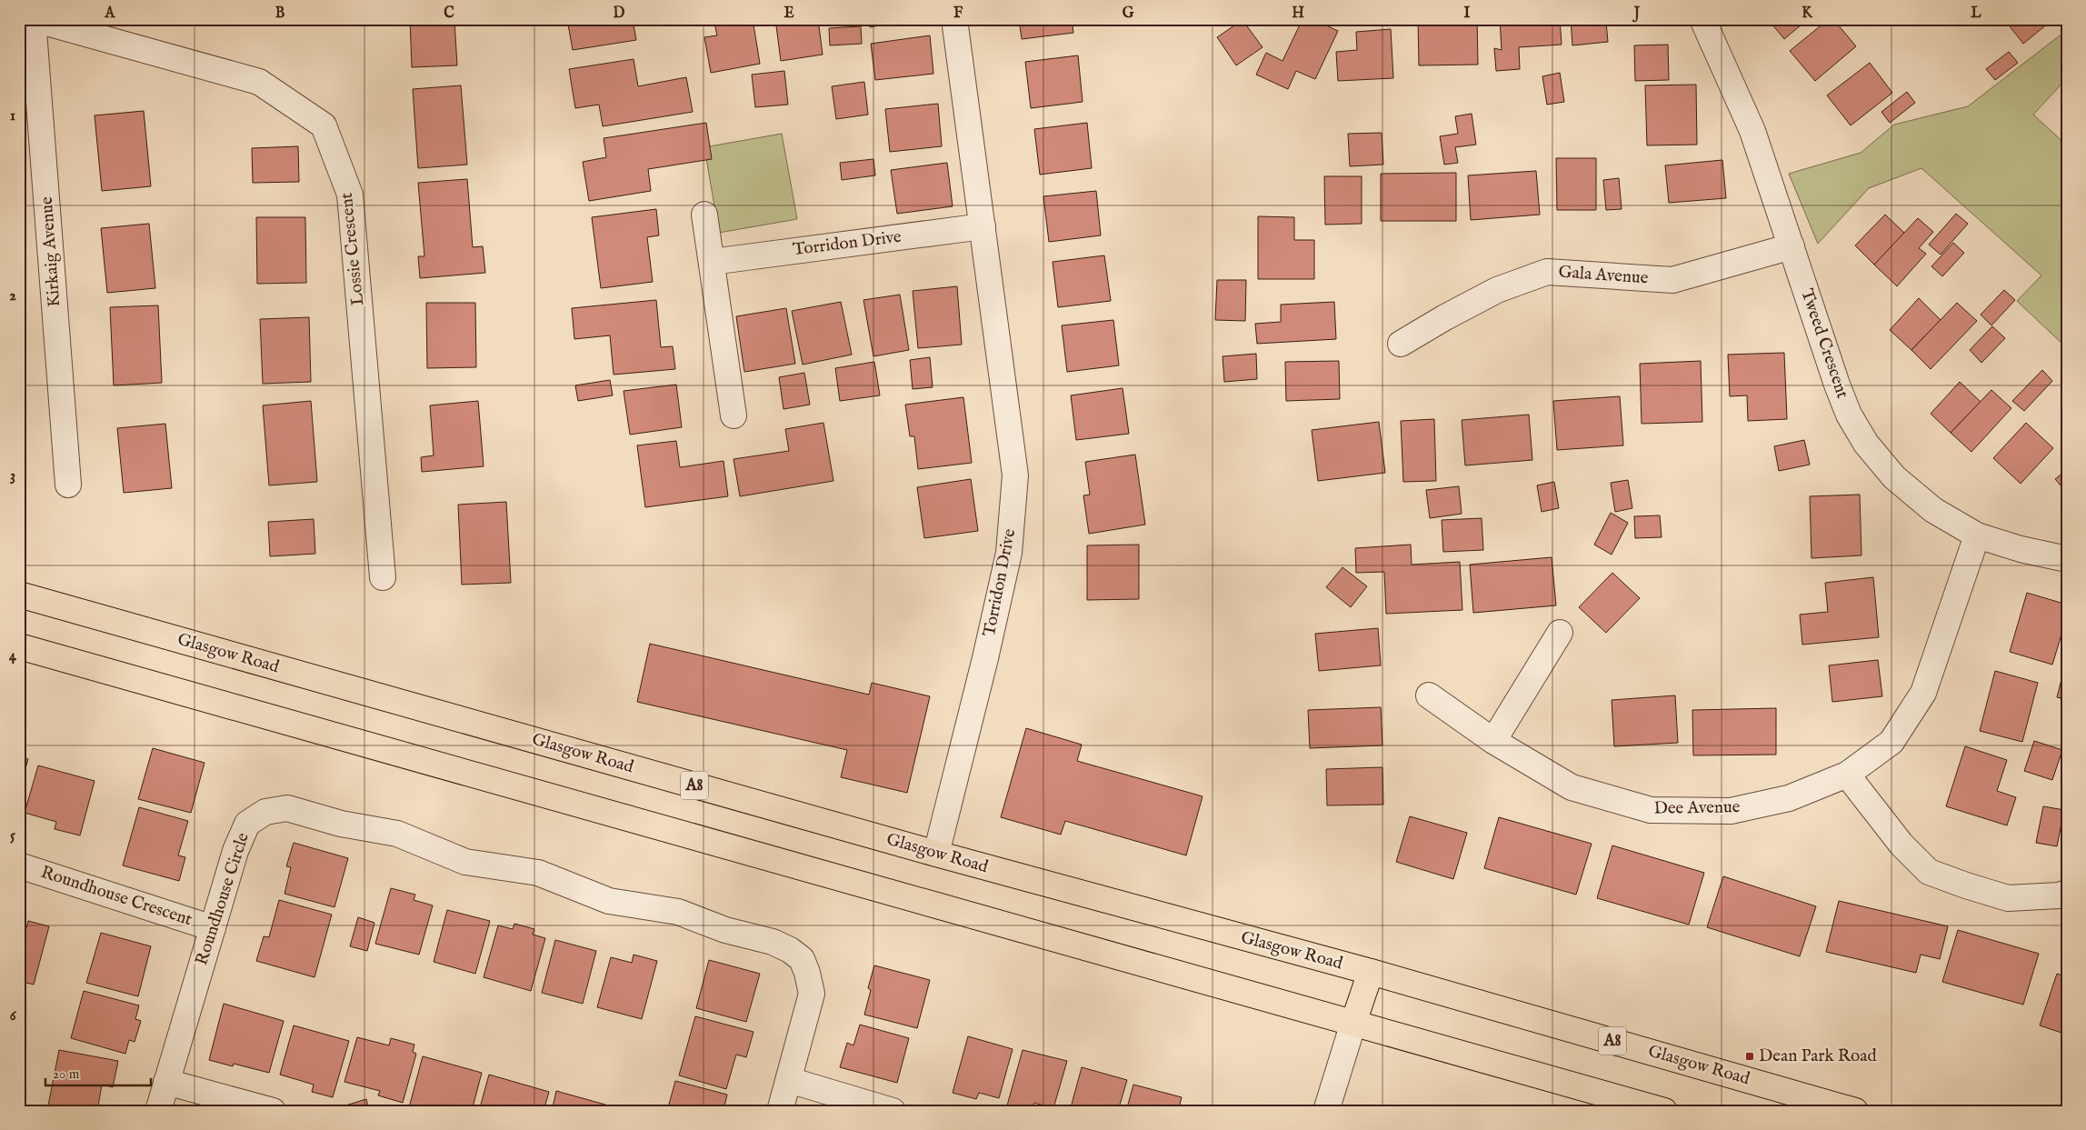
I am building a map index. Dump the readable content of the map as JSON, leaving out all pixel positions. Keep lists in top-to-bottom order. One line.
{"streets":{"main road":["Glasgow Road","A8"],"street":["Torridon Drive","Lossie Crescent","Kirkaig Avenue","Gala Avenue","Tweed Crescent","Dee Avenue","Roundhouse Crescent","Roundhouse Circle"]},"crossings":[["Torridon Drive","Glasgow Road"],["Lossie Crescent","Kirkaig Avenue"],["Gala Avenue","Tweed Crescent"],["Tweed Crescent","Dee Avenue"],["Roundhouse Crescent","Roundhouse Circle"]],"places":{"transit":["Dean Park Road"]},"scale_bar":"20 m","grid":{"columns":["A","B","C","D","E","F","G","H","I","J","K","L"],"rows":["1","2","3","4","5","6"]}}
